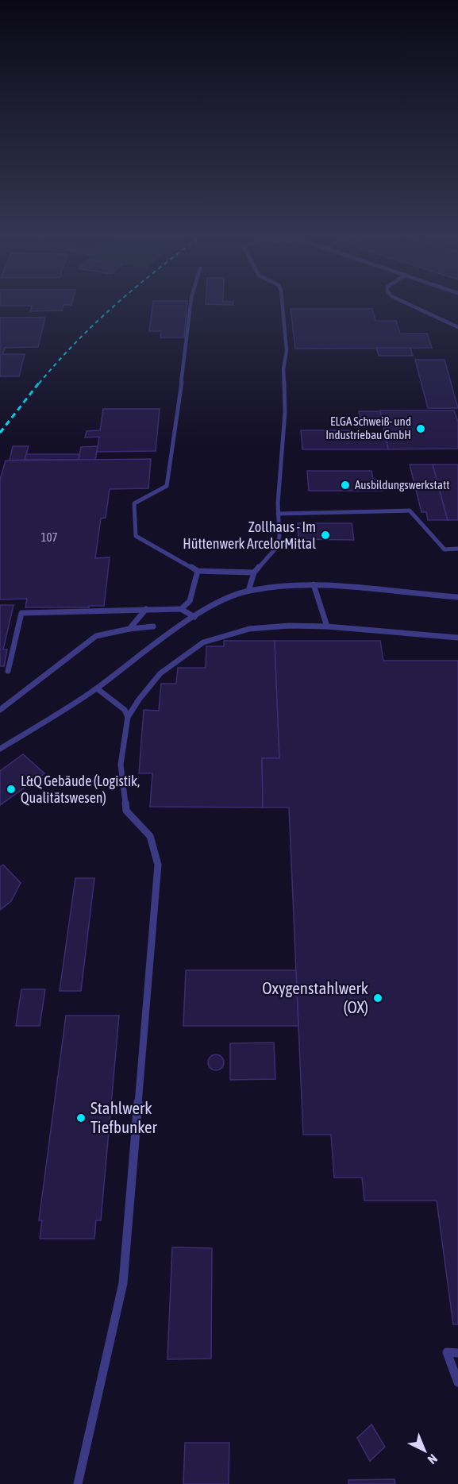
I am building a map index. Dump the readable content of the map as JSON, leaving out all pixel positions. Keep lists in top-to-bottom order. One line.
{"places":["ELGA Schweiß- und Industriebau GmbH","Ausbildungswerkstatt","Zollhaus - Im Hüttenwerk ArcelorMittal","L&Q Gebäude (Logistik, Qualitätswesen)","Oxygenstahlwerk (OX)","Stahlwerk Tiefbunker"],"house_numbers":["107"],"north":"bottom right"}
